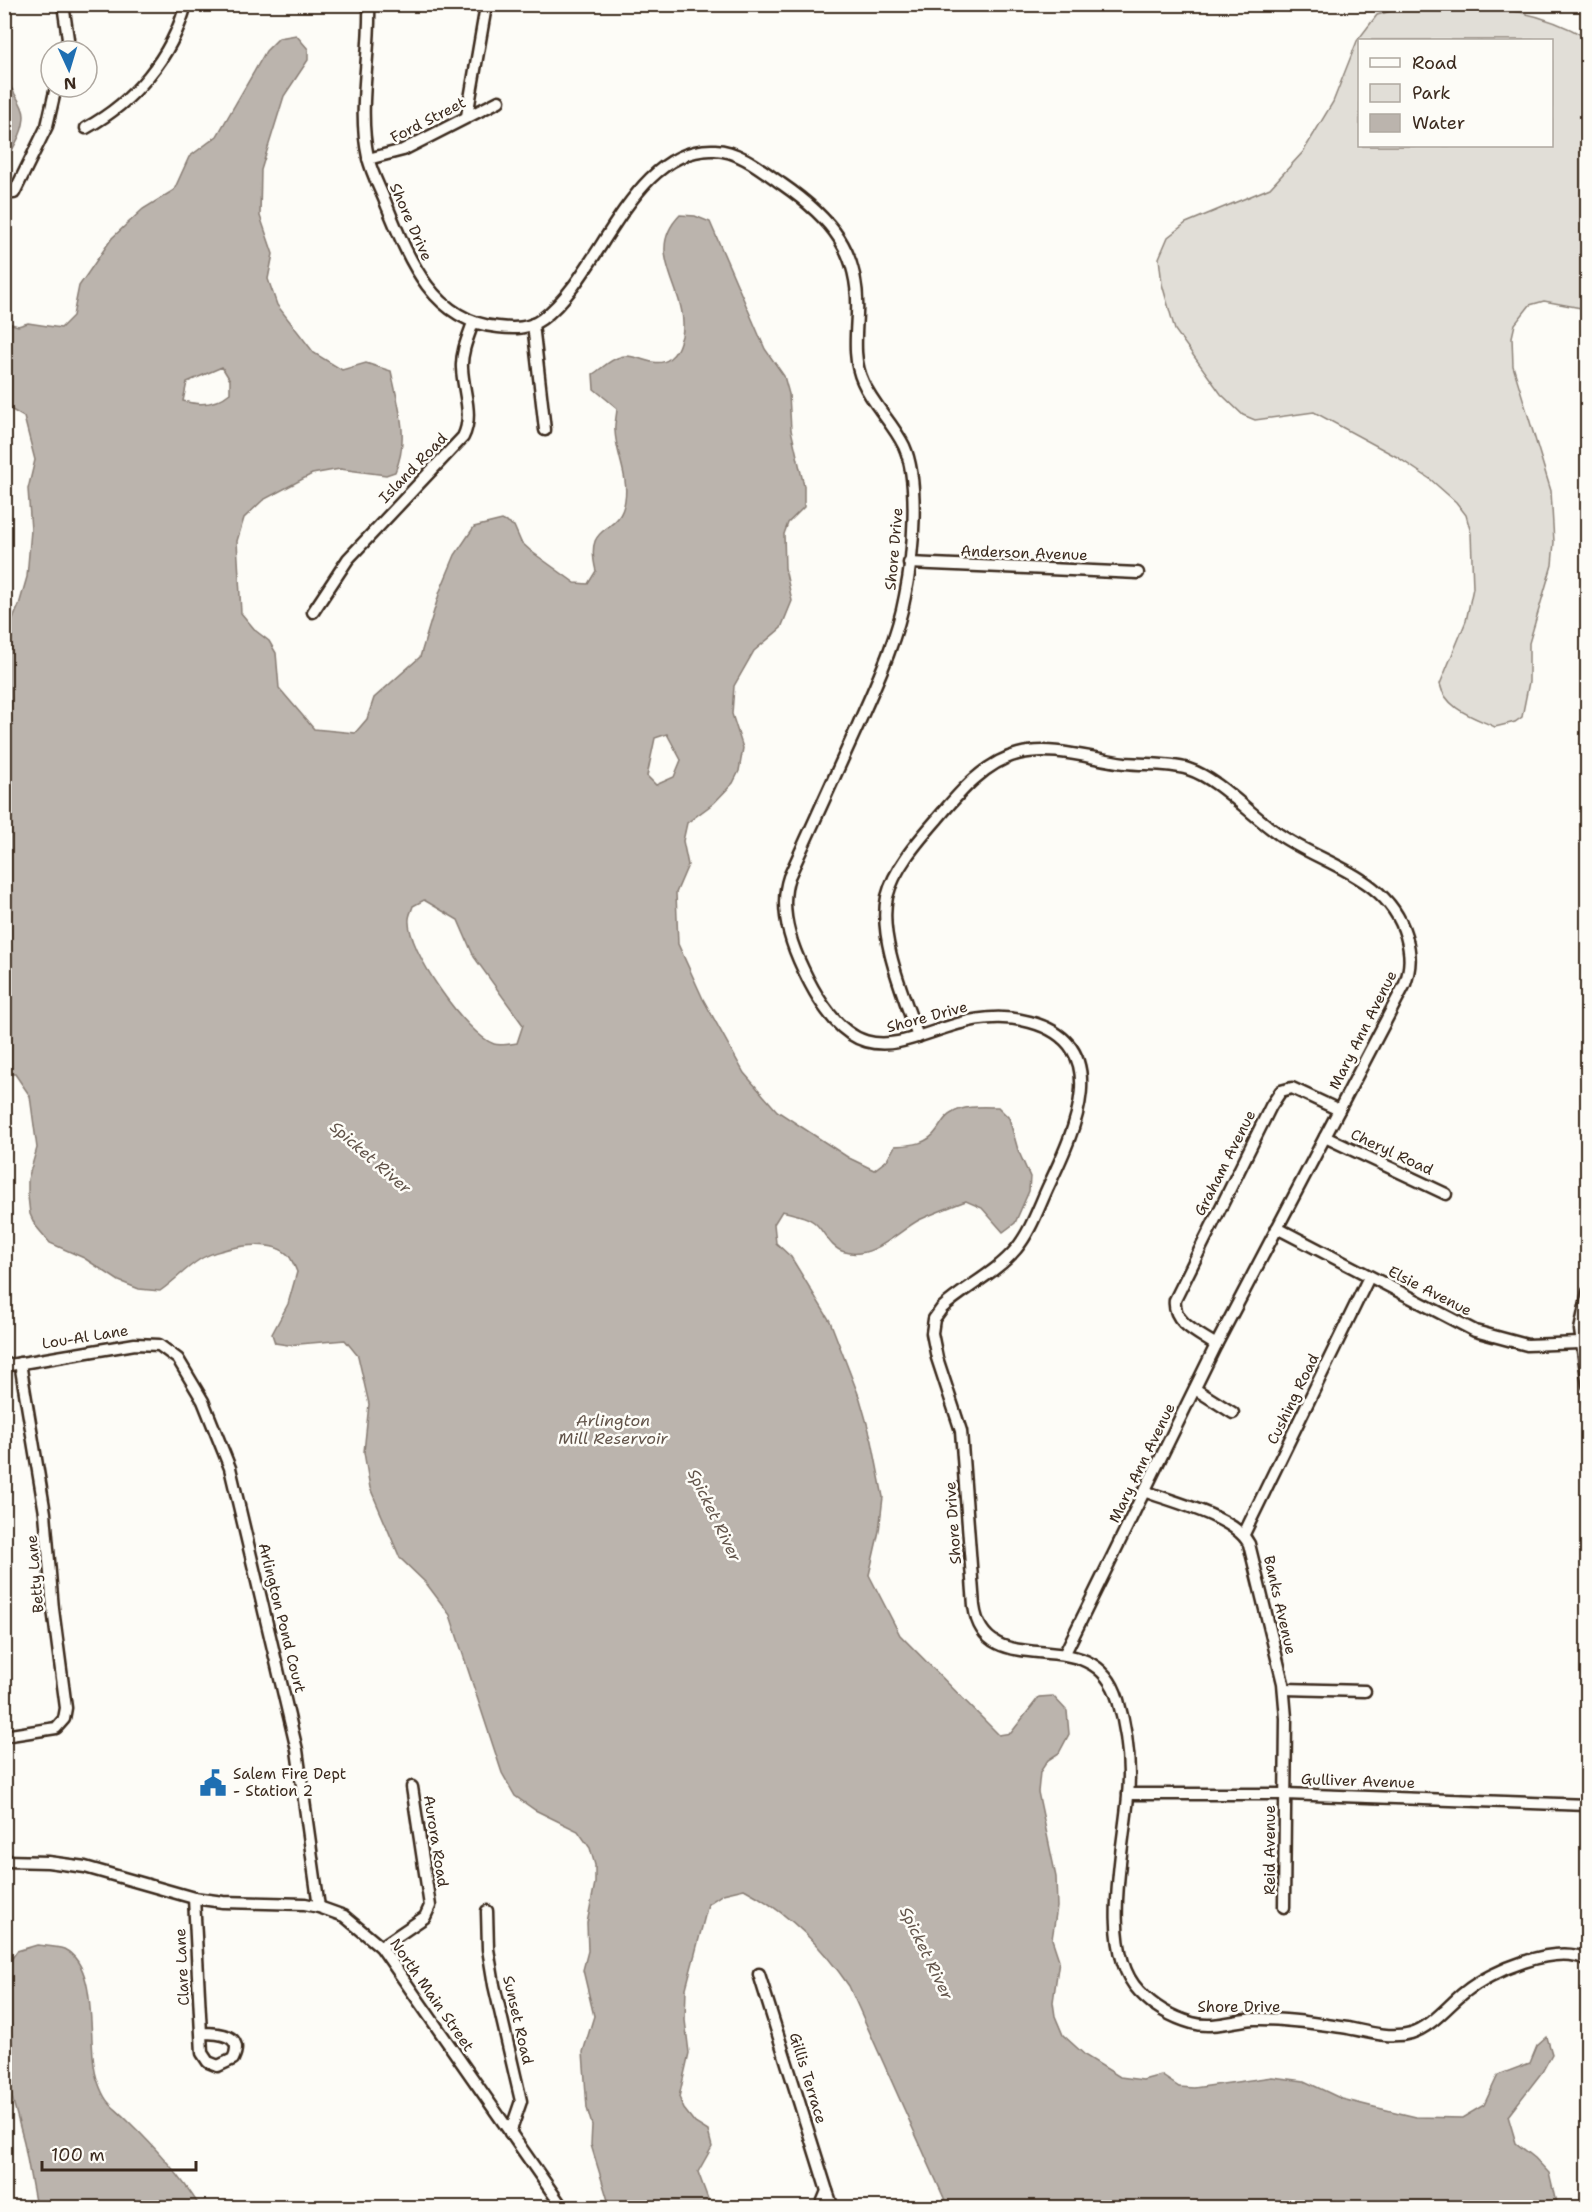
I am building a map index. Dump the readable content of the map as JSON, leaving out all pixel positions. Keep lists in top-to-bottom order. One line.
{"streets":{"street":["Ford Street","Shore Drive","Island Road","Anderson Avenue","Mary Ann Avenue","Cheryl Road","Graham Avenue","Elsie Avenue","Lou-Al Lane","Cushing Road","Betty Lane","Banks Avenue","Arlington Pond Court","Gulliver Avenue","Aurora Road","Reid Avenue","Clare Lane","North Main Street","Sunset Road","Gillis Terrace"]},"crossings":[["Ford Street","Shore Drive"],["Shore Drive","Island Road"],["Shore Drive","Anderson Avenue"],["Shore Drive","Mary Ann Avenue"],["Shore Drive","Gulliver Avenue"],["Mary Ann Avenue","Cheryl Road"],["Mary Ann Avenue","Graham Avenue"],["Mary Ann Avenue","Elsie Avenue"],["Elsie Avenue","Cushing Road"],["Lou-Al Lane","Betty Lane"],["Lou-Al Lane","Arlington Pond Court"],["Cushing Road","Banks Avenue"],["Banks Avenue","Gulliver Avenue"],["Banks Avenue","Reid Avenue"],["Arlington Pond Court","North Main Street"],["Gulliver Avenue","Reid Avenue"],["Aurora Road","North Main Street"],["Clare Lane","North Main Street"],["North Main Street","Sunset Road"]],"water":["Spicket River","Arlington Mill Reservoir"],"places":{"public building":["Salem Fire Dept - Station 2"]},"legend":["Road","Park","Water"],"scale_bar":"100 m","north":"bottom"}
